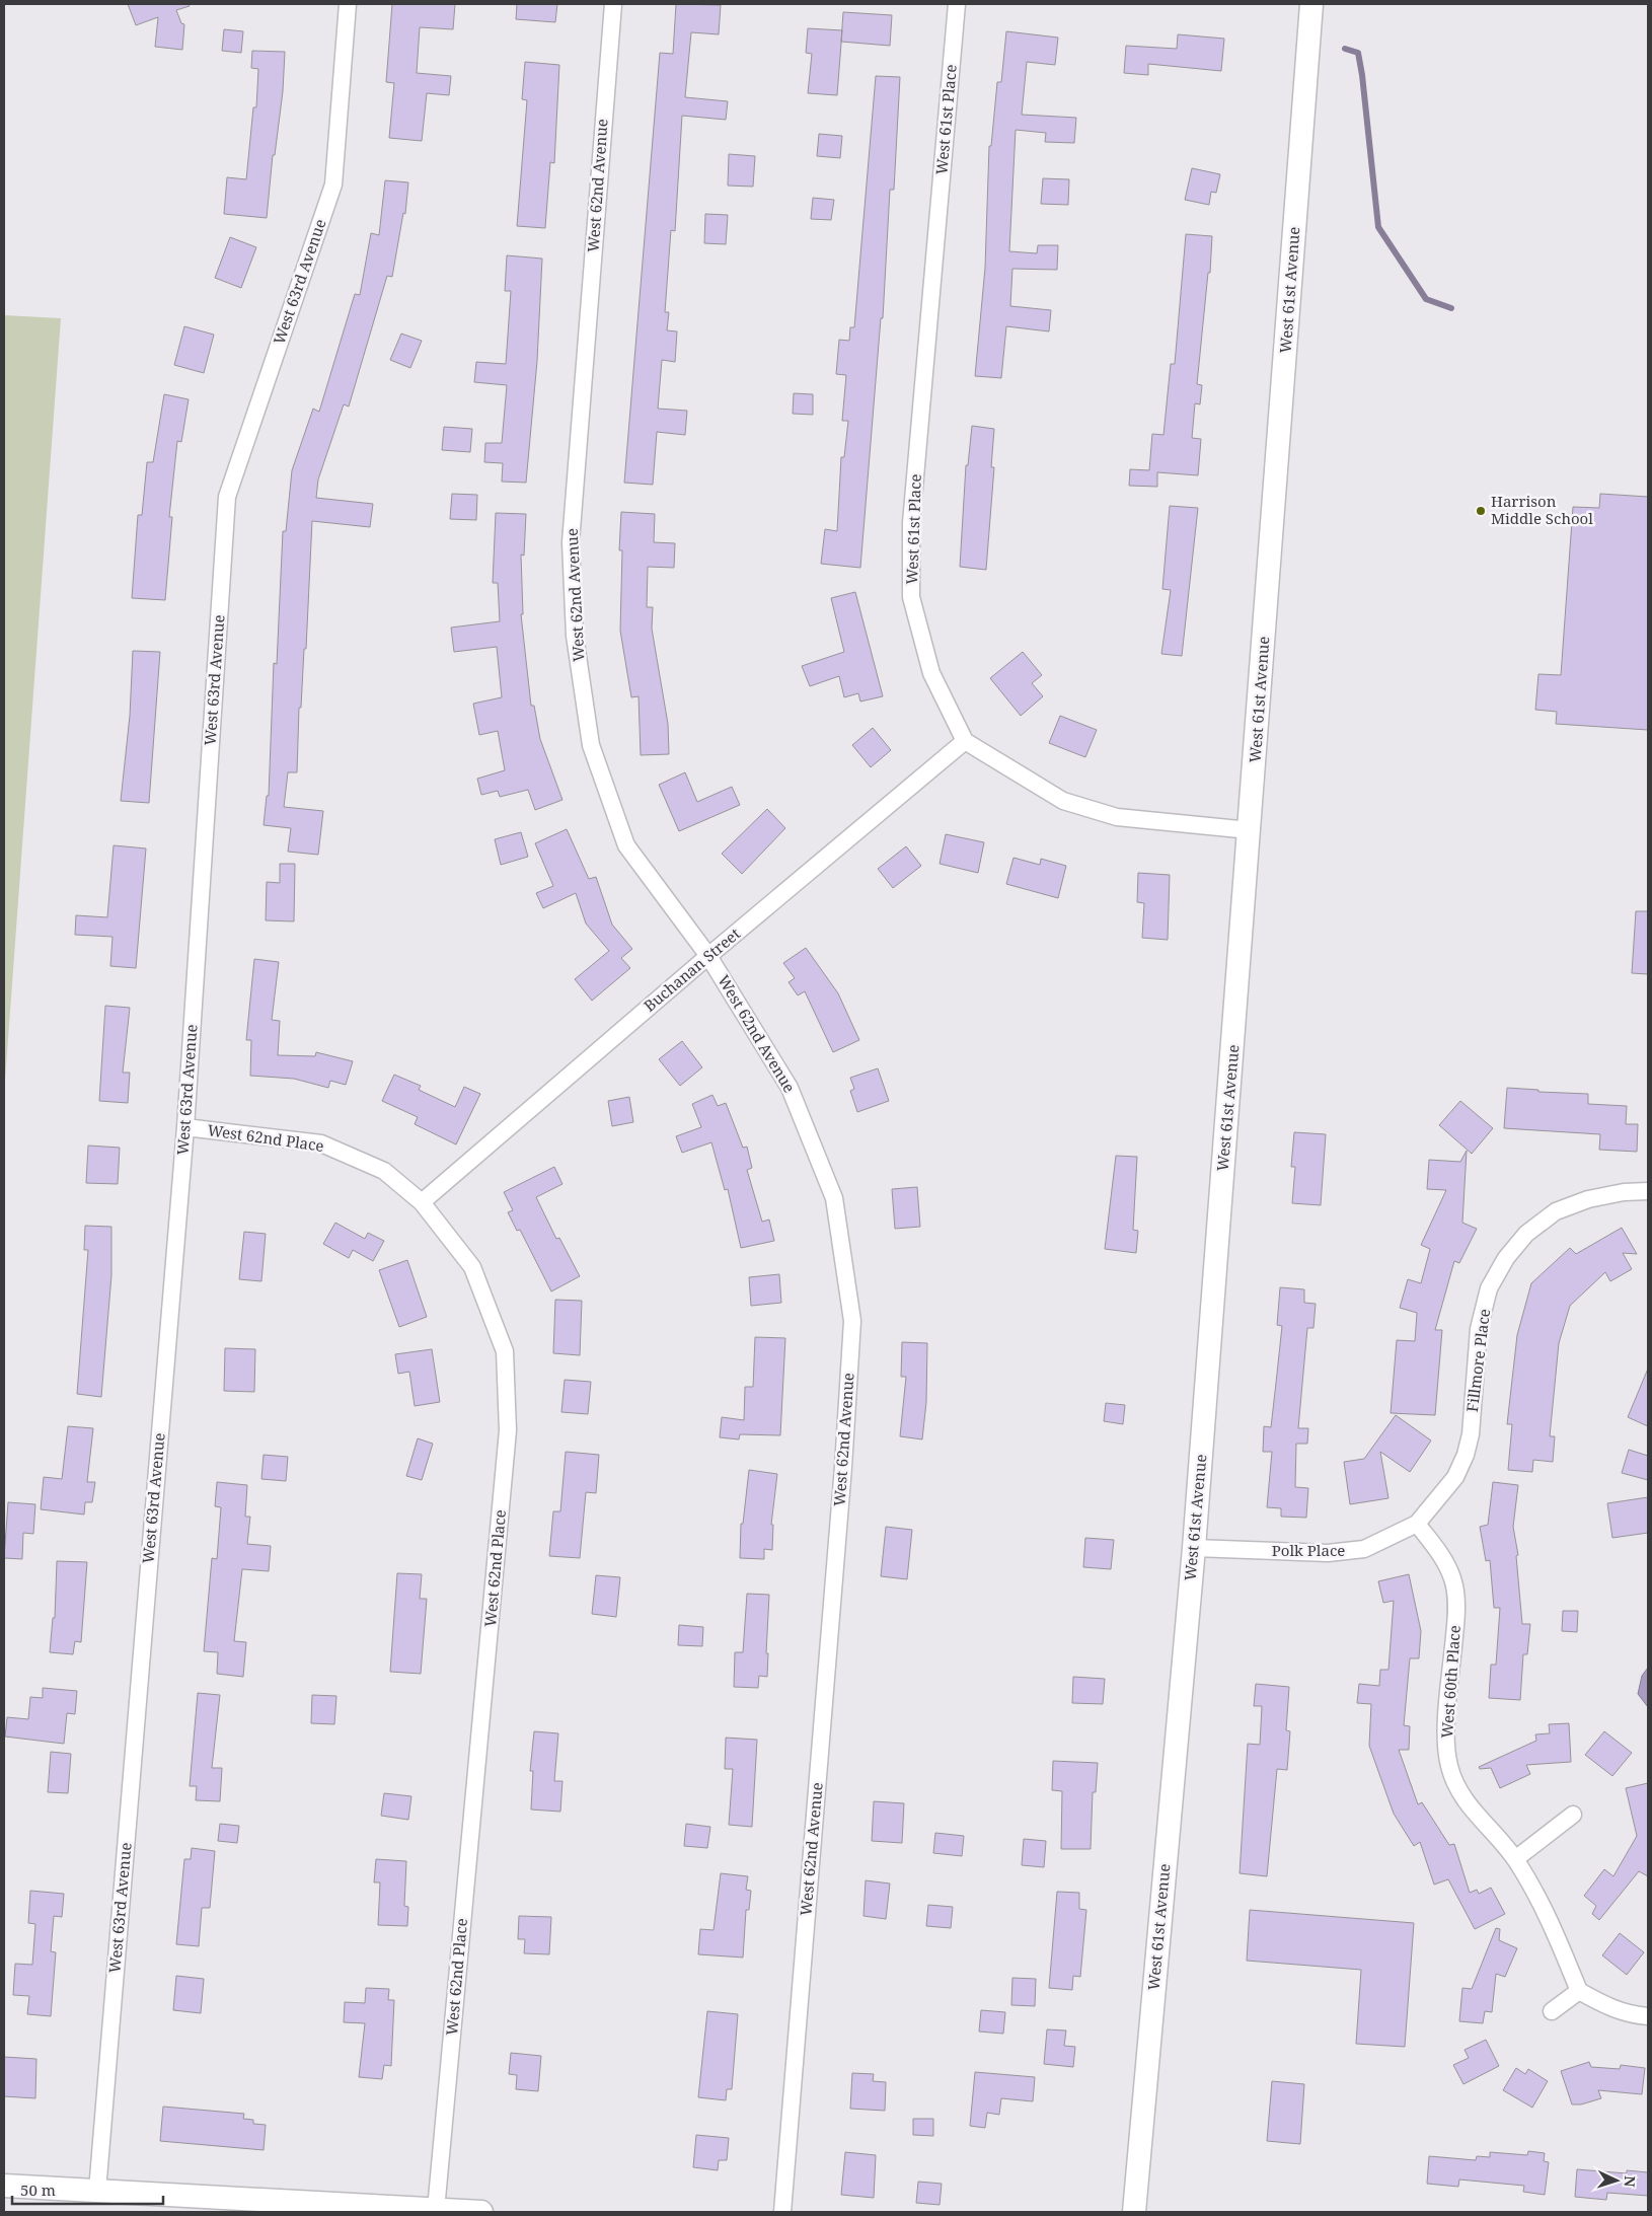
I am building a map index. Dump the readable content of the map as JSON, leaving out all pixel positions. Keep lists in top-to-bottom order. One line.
{"streets":{"main road":["West 61st Avenue"],"street":["West 61st Place","West 62nd Avenue","West 63rd Avenue","Buchanan Street","West 62nd Place","Fillmore Place","Polk Place","West 60th Place"]},"crossings":[["West 61st Place","Buchanan Street"],["West 62nd Avenue","Buchanan Street"],["West 63rd Avenue","West 62nd Place"],["West 61st Avenue","Polk Place"],["Buchanan Street","West 62nd Place"],["Fillmore Place","Polk Place"],["Fillmore Place","West 60th Place"],["Polk Place","West 60th Place"]],"places":["Harrison Middle School"],"scale_bar":"50 m","north":"right"}
